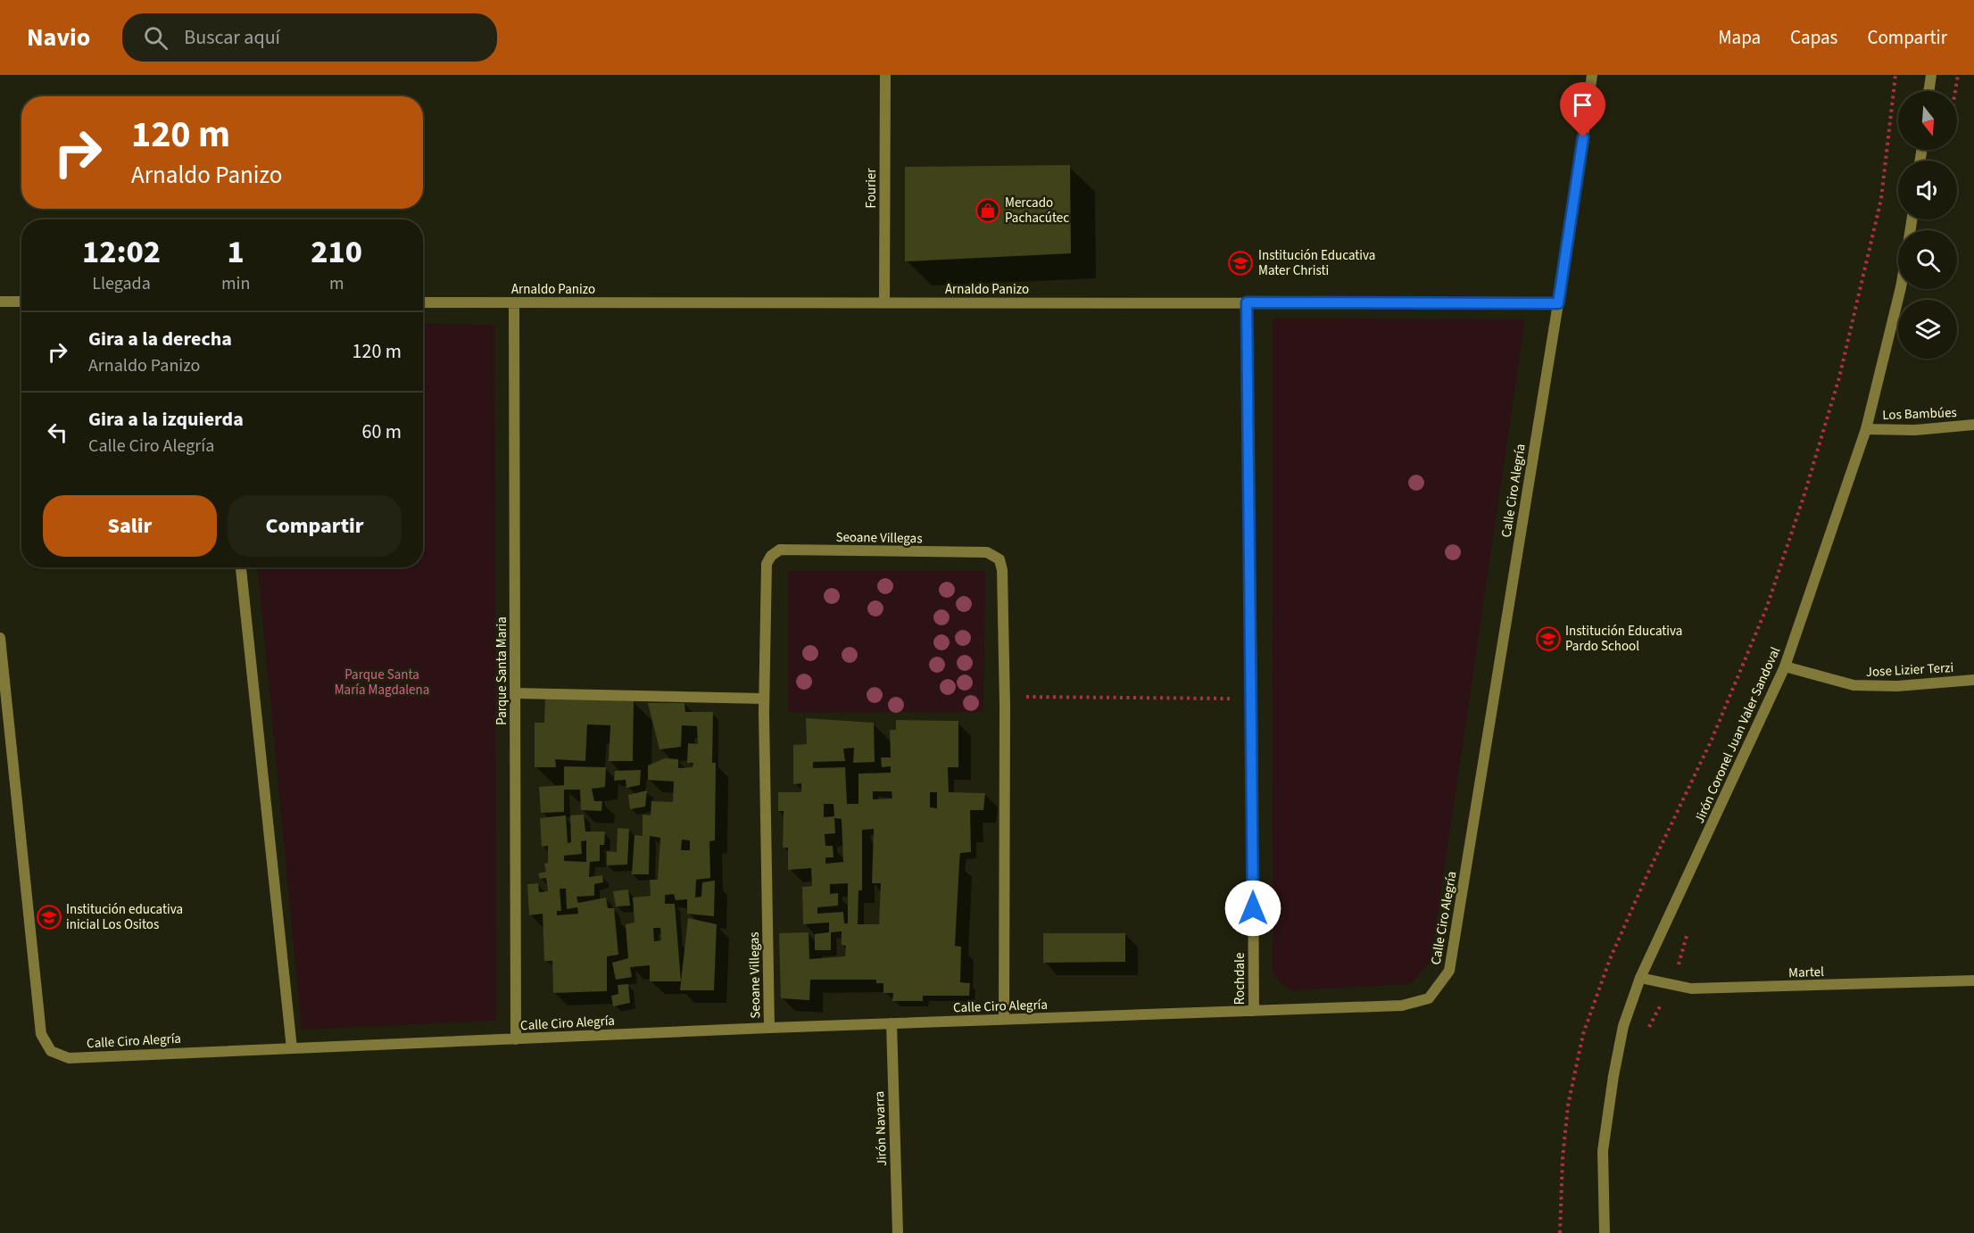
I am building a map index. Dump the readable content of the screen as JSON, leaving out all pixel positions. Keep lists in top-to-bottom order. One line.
{"streets":{"street":["Fourier","Arnaldo Panizo","Los Bambúes","Calle Ciro Alegría","Seoane Villegas","Jose Lizier Terzi","Parque Santa Maria","Jirón Coronel Juan Valer Sandoval","Martel","Rochdale","Jirón Navarra"]},"crossings":[["Fourier","Arnaldo Panizo"],["Arnaldo Panizo","Calle Ciro Alegría"],["Arnaldo Panizo","Parque Santa Maria"],["Arnaldo Panizo","Rochdale"],["Los Bambúes","Jirón Coronel Juan Valer Sandoval"],["Calle Ciro Alegría","Seoane Villegas"],["Calle Ciro Alegría","Parque Santa Maria"],["Calle Ciro Alegría","Rochdale"],["Calle Ciro Alegría","Jirón Navarra"],["Jose Lizier Terzi","Jirón Coronel Juan Valer Sandoval"],["Jirón Coronel Juan Valer Sandoval","Martel"]],"parks":["Parque Santa María Magdalena"],"places":{"shop":["Mercado Pachacútec"],"school or university":["Institución Educativa Mater Christi","Institución Educativa Pardo School","Institución educativa inicial Los Ositos"]},"north":"bottom","page":{"header":"Navio","search":"Buscar aquí","nav":["Mapa","Capas","Compartir"],"turn":["120 m","Arnaldo Panizo"],"eta":["12:02","Llegada","1","min","210","m"],"list":[{"name":"Gira a la derecha","note":"Arnaldo Panizo","value":"120 m"},{"name":"Gira a la izquierda","note":"Calle Ciro Alegría","value":"60 m"}],"buttons":["Salir","Compartir"]}}
